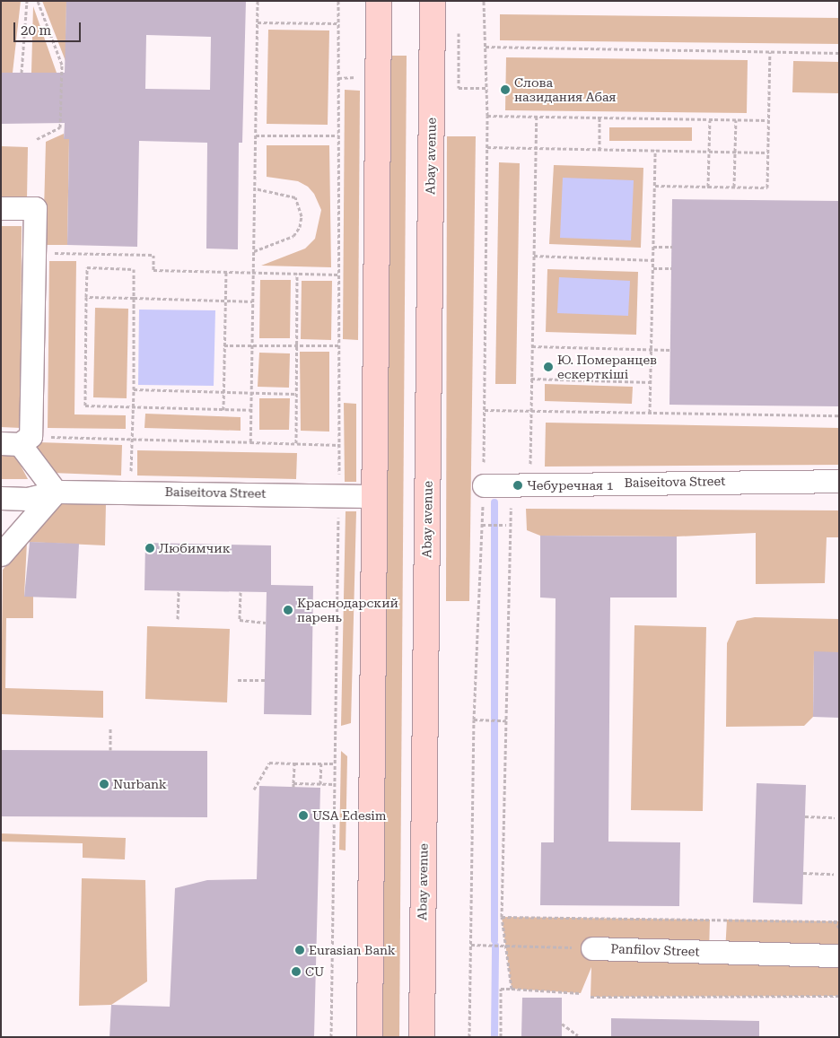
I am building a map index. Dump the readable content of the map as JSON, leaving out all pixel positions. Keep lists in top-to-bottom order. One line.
{"streets":{"main road":["Abay avenue"],"street":["Baiseitova Street","Panfilov Street"]},"places":["Слова назидания Абая","Ю. Померанцев ескерткіші","Чебуречная 1","Любимчик","Краснодарский парень","Nurbank","USA Edesim","Eurasian Bank","CU"],"scale_bar":"20 m"}
